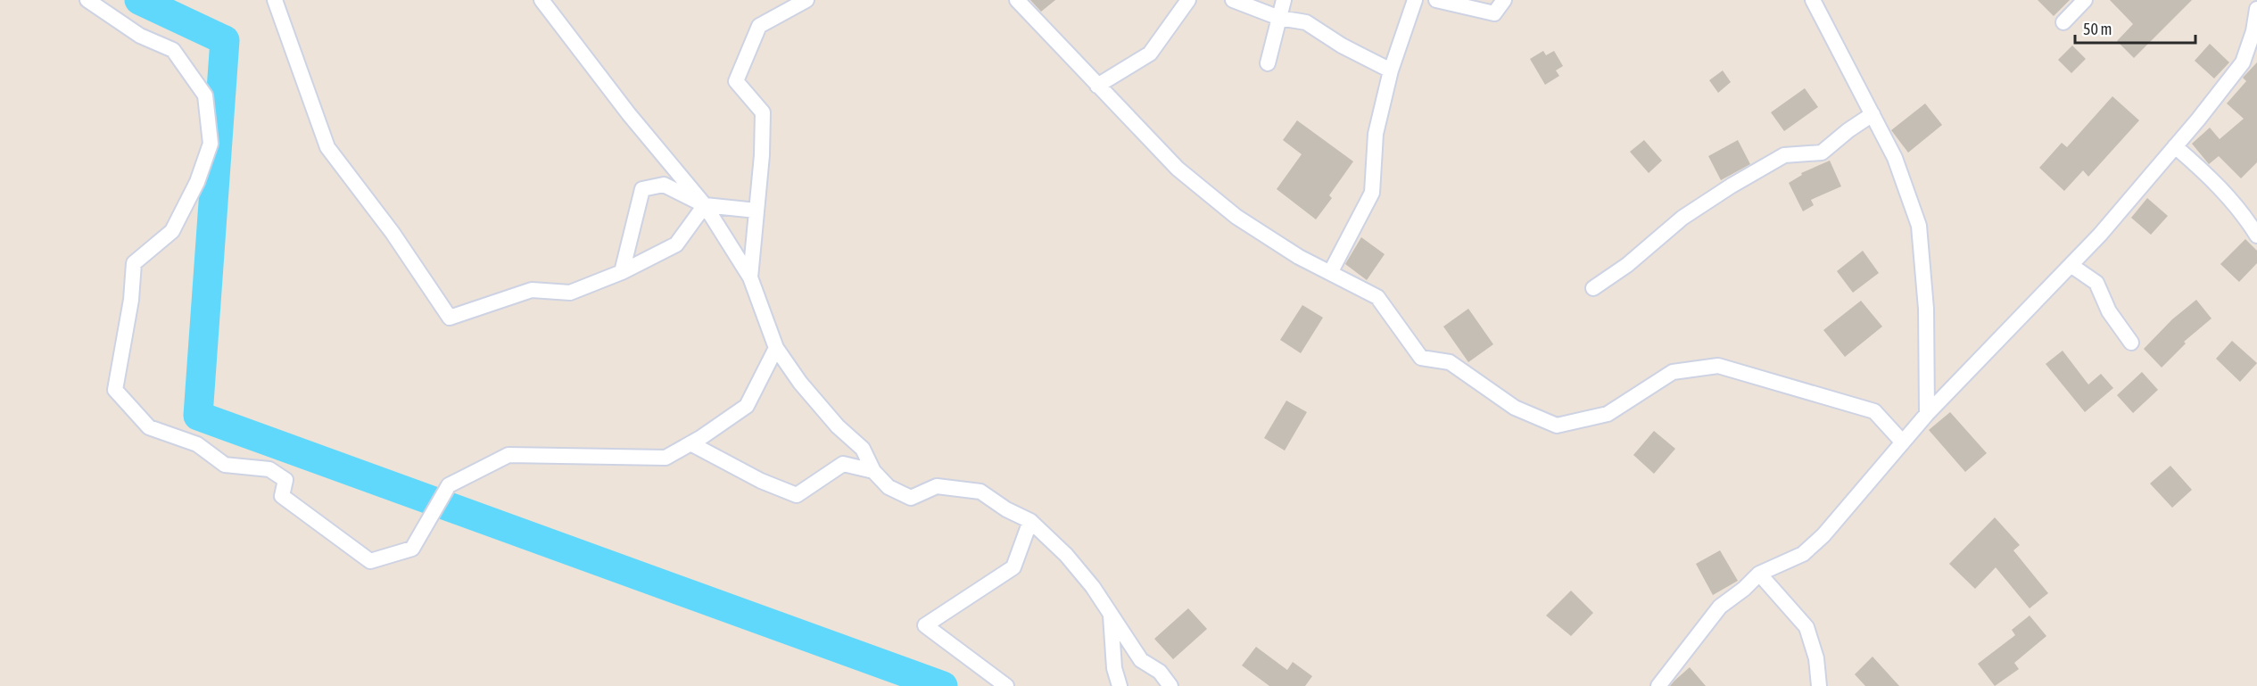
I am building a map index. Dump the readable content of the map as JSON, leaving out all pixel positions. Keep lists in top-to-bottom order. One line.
{"scale_bar":"50 m"}
